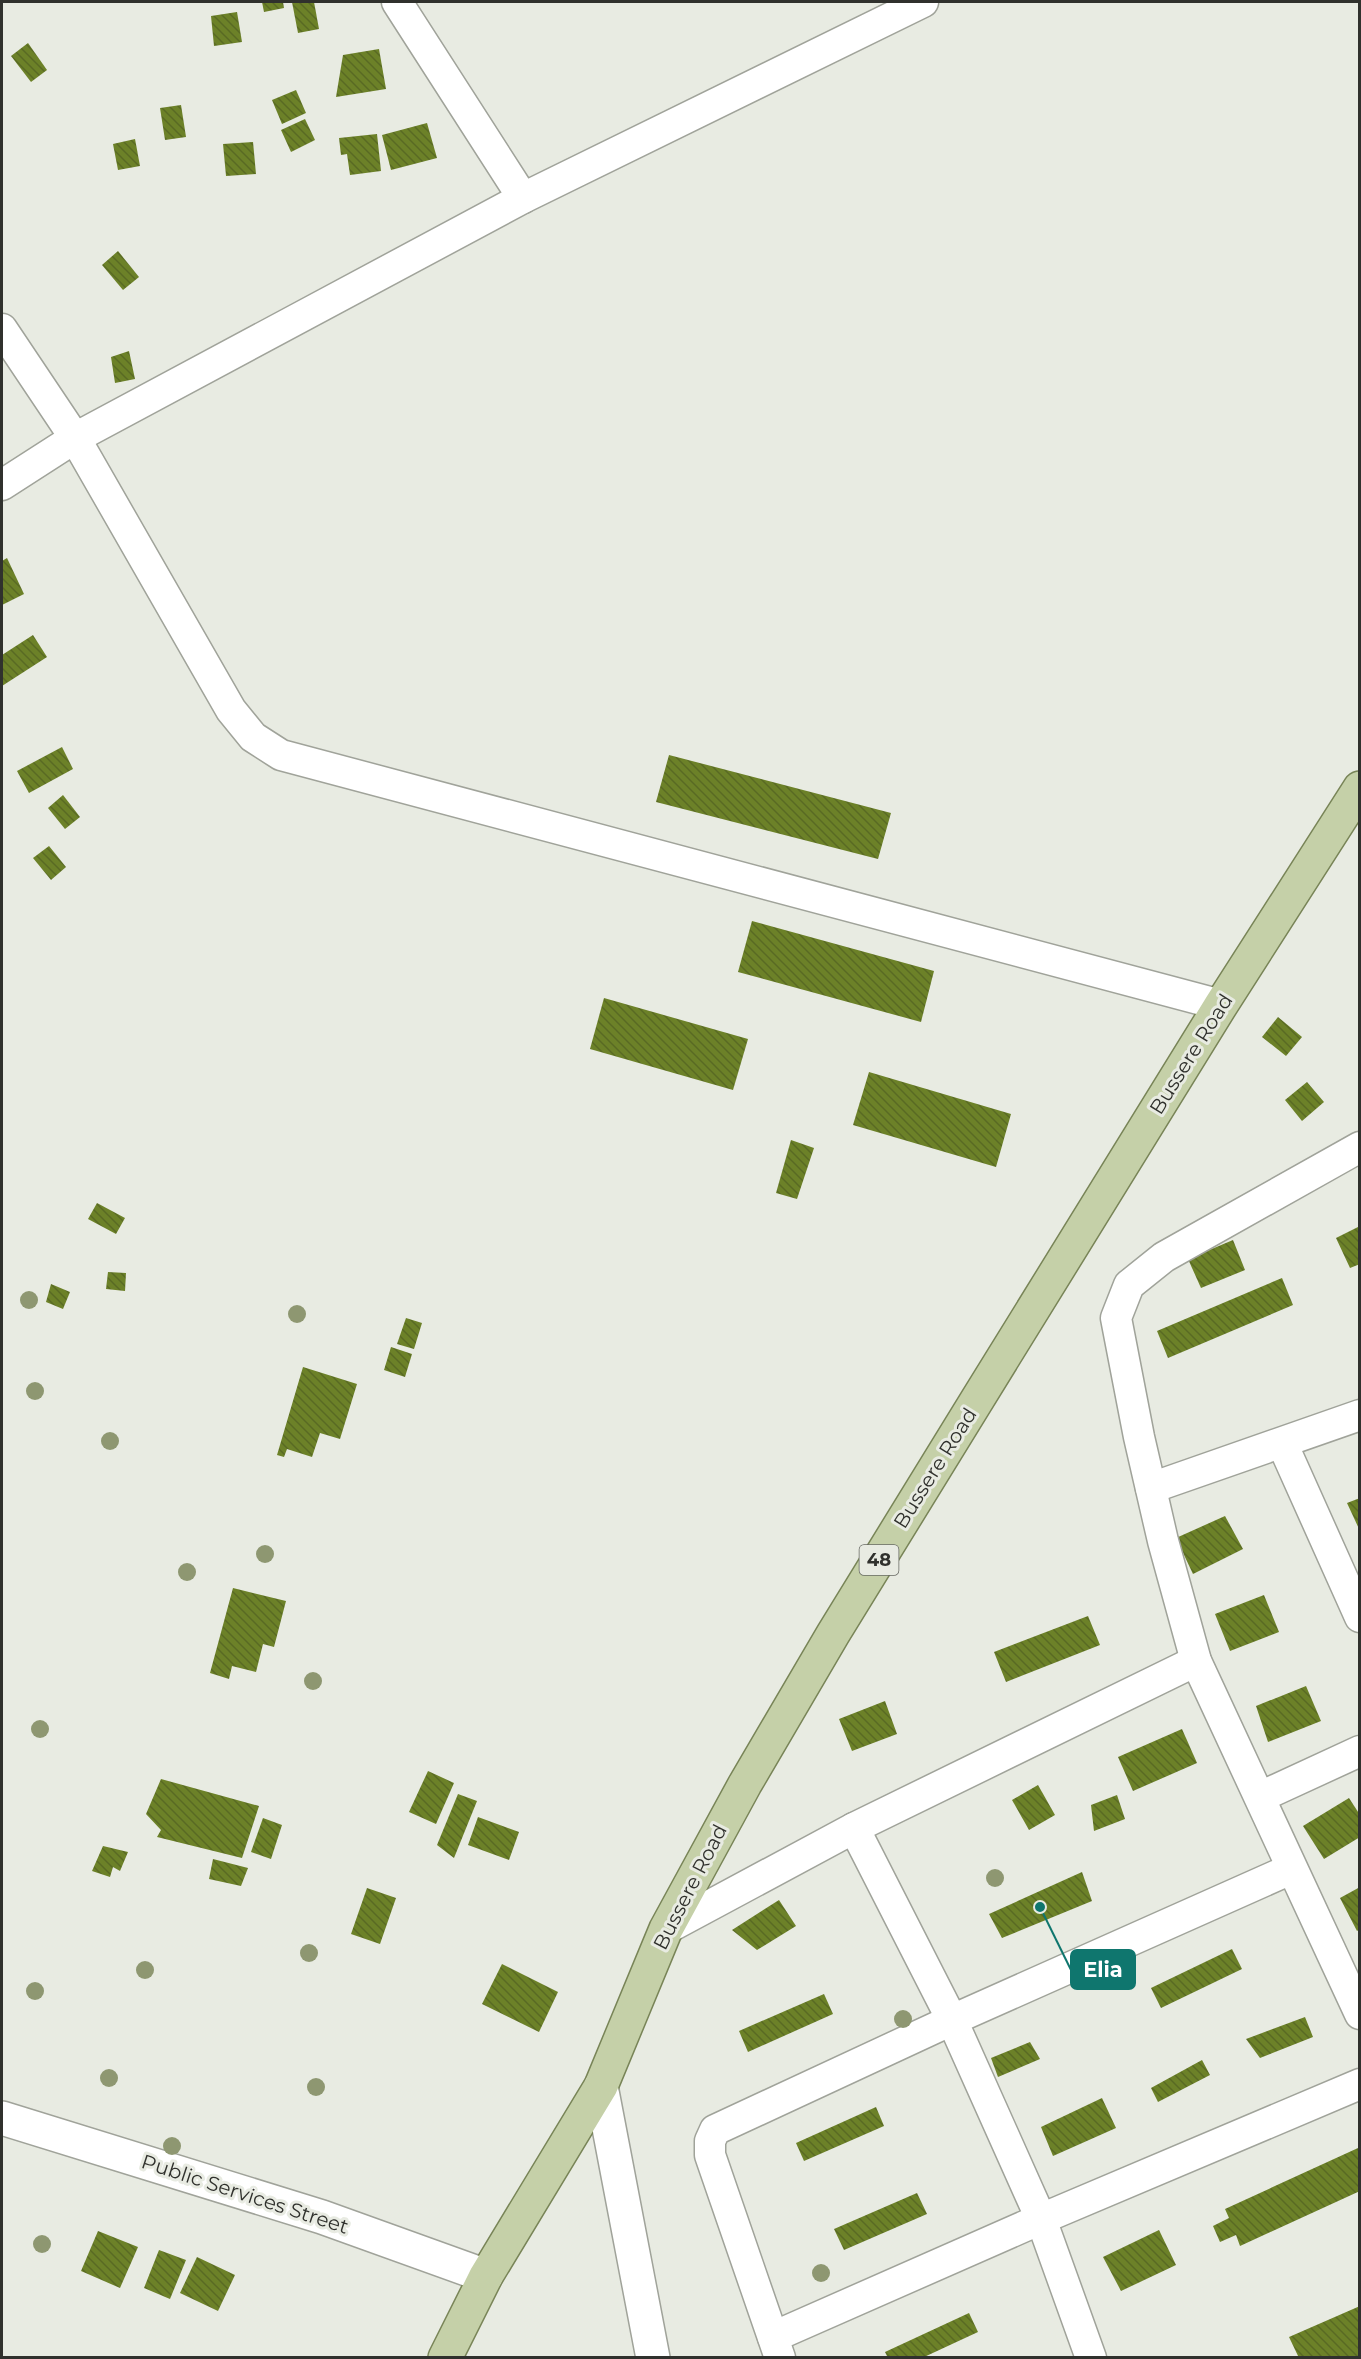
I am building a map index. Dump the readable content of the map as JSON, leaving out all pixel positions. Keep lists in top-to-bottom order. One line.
{"streets":{"main road":["Bussere Road","48"],"street":["Public Services Street"]},"crossings":[["Bussere Road","Public Services Street"]],"places":["Elia"]}
